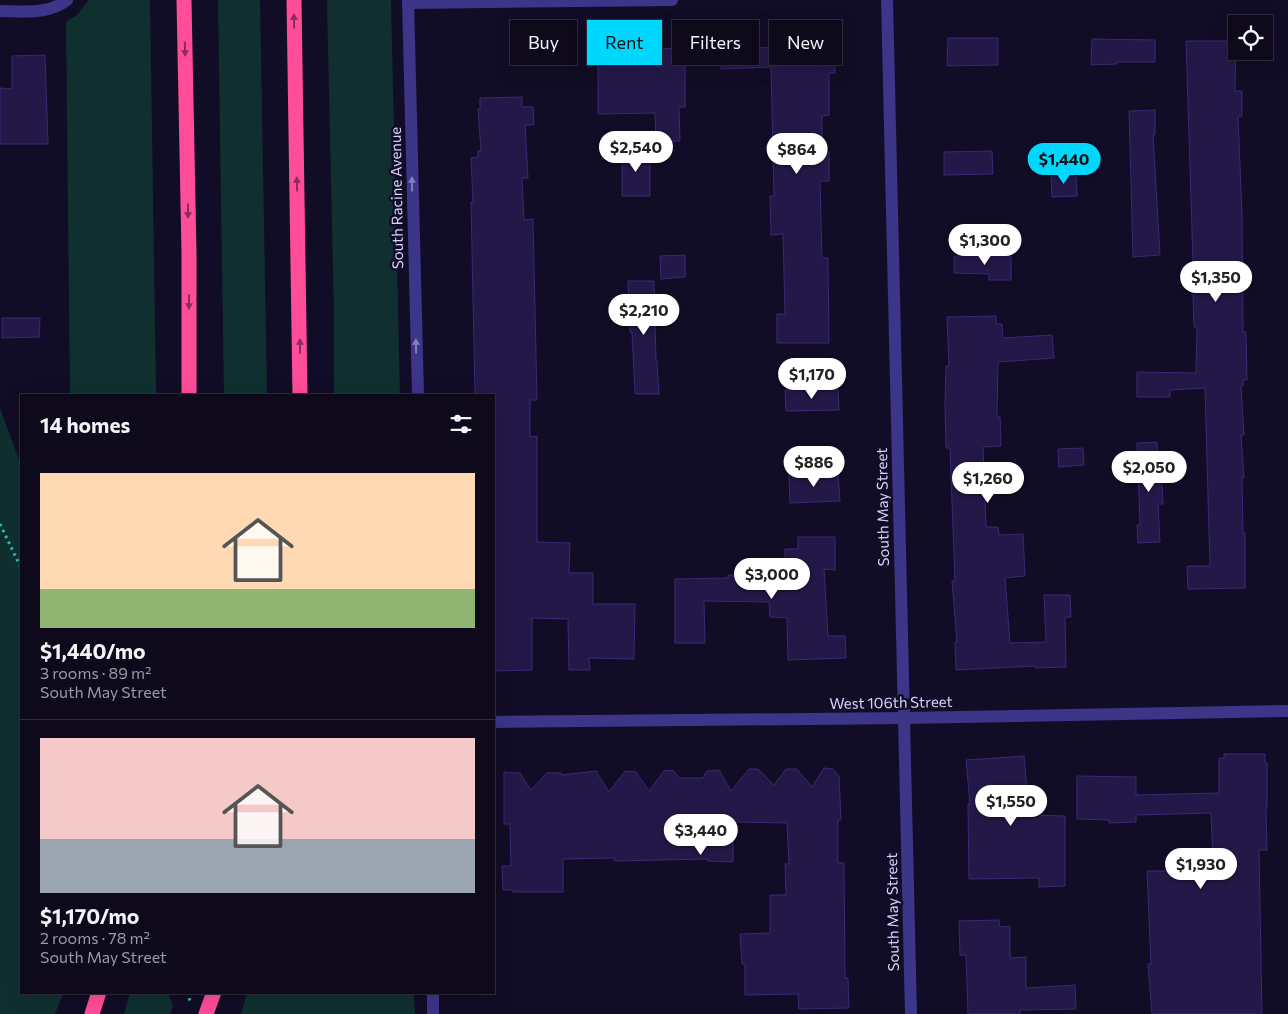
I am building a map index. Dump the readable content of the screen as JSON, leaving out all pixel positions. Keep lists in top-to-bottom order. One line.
{"streets":{"street":["South Racine Avenue","South May Street","West 106th Street"]},"crossings":[["South May Street","West 106th Street"]],"one_way":["South Racine Avenue"],"page":{"chip":["Buy","Rent","Filters","New"],"price":["$2,540","$864","$1,440","$1,300","$1,350","$2,210","$1,170","$886","$2,050","$1,260","$3,000","$1,550","$3,440","$1,930"],"heading":"14 homes","list":[{"name":"$1,440/mo","note":"3 rooms · 89 m² · South May Street"},{"name":"$1,170/mo","note":"2 rooms · 78 m² · South May Street"}]}}
